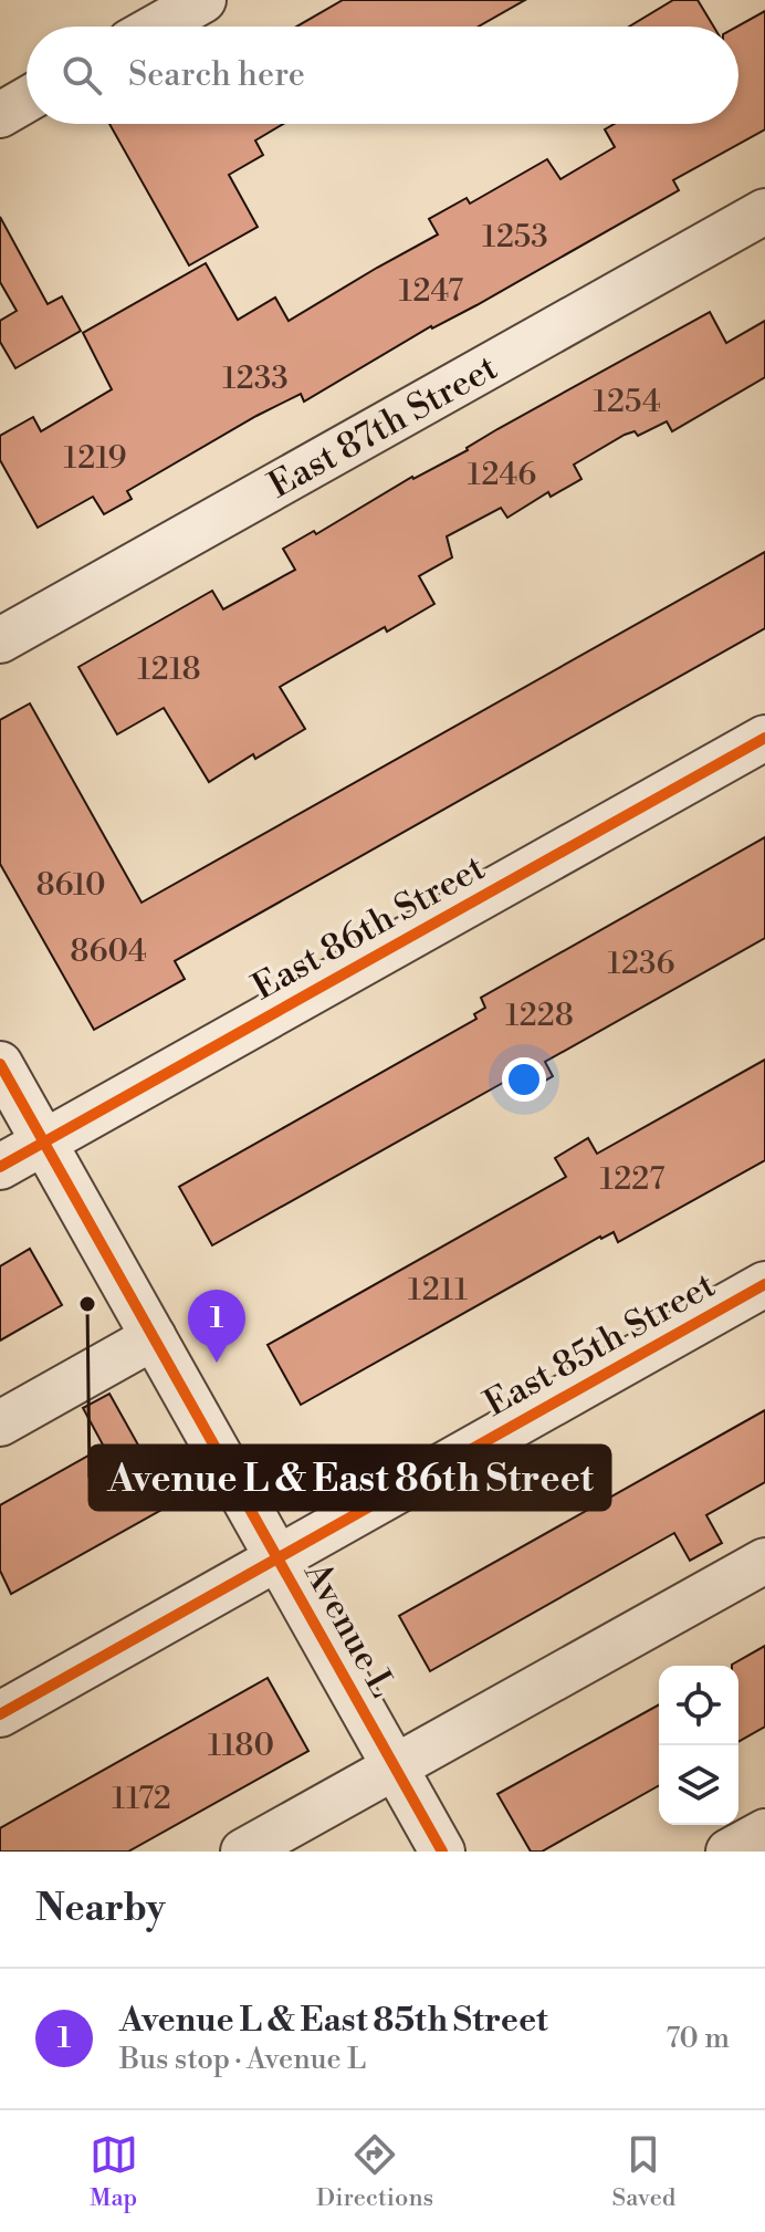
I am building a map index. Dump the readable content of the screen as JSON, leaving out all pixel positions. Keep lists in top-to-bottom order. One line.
{"streets":{"street":["East 87th Street","East 86th Street","East 85th Street","Avenue L"]},"crossings":[["East 86th Street","Avenue L"],["East 85th Street","Avenue L"]],"places":["Avenue L & East 86th Street"],"house_numbers":["1253","1247","1233","1254","1219","1246","1218","8610","8604","1236","1228","1227","1211","1180","1172"],"page":{"search":"Search here","pins":"1","heading":"Nearby","list":[{"mark":"1","name":"Avenue L & East 85th Street","note":"Bus stop · Avenue L","value":"70 m"}],"nav":["Map","Directions","Saved"]}}
